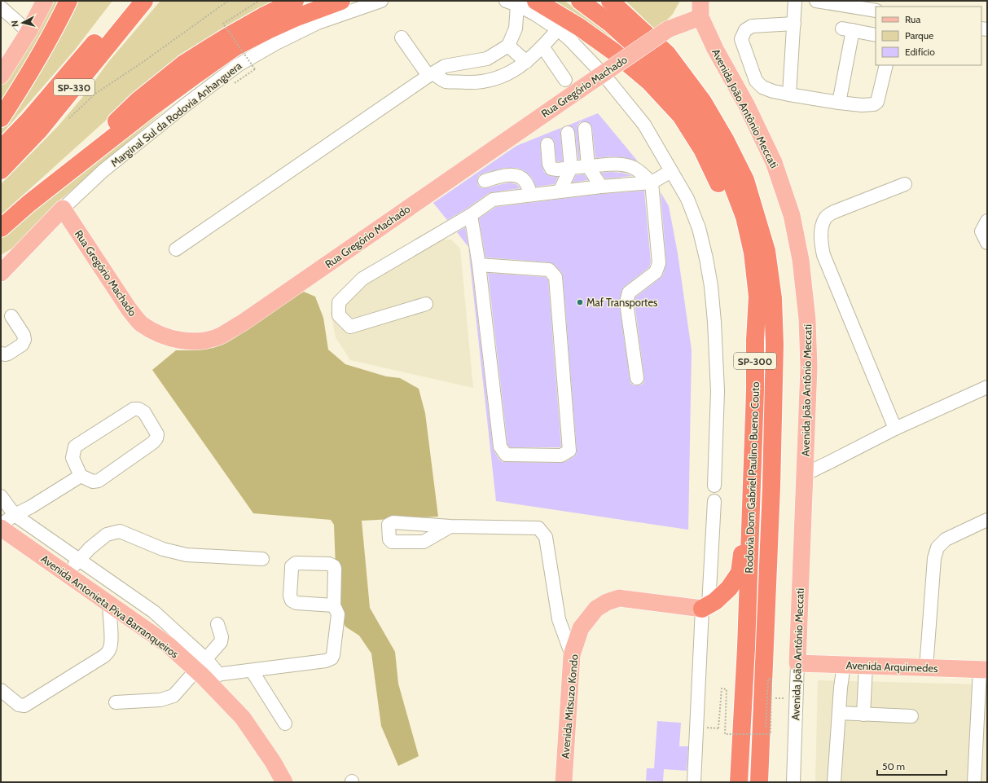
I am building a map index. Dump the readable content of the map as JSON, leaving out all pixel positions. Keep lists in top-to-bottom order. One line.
{"streets":{"highway":["SP-330","SP-300","Rodovia Dom Gabriel Paulino Bueno Couto"],"main road":["Rua Gregório Machado","Avenida João Antônio Meccati","Marginal Sul da Rodovia Anhanguera","Avenida Antonieta Piva Barranqueiros","Avenida Arquimedes","Avenida Mitsuzo Kondo"]},"crossings":[["Rua Gregório Machado","Avenida João Antônio Meccati"],["Rua Gregório Machado","Marginal Sul da Rodovia Anhanguera"],["Avenida João Antônio Meccati","Avenida Arquimedes"]],"places":["Maf Transportes"],"legend":["Rua","Parque","Edifício"],"scale_bar":"50 m","north":"left"}
